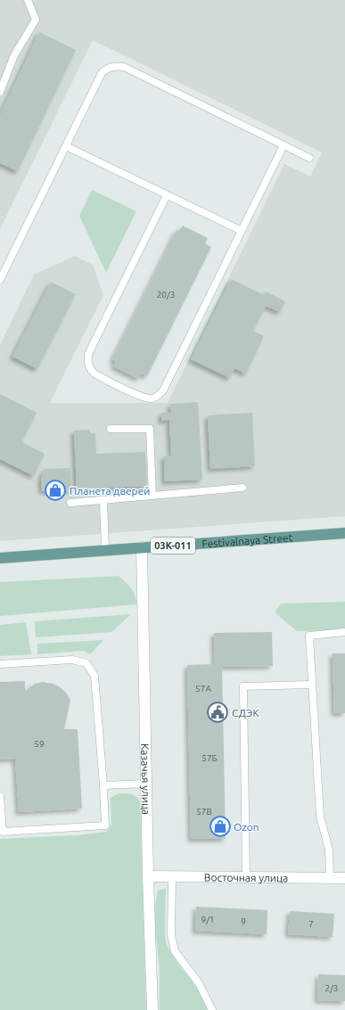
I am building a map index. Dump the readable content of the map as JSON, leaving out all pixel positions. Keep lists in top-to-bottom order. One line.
{"streets":{"main road":["Festivalnaya Street","03К-011"],"street":["Казачья улица","Восточная улица"]},"crossings":[["Festivalnaya Street","Казачья улица"],["Казачья улица","Восточная улица"]],"places":{"shop":["Планета дверей","Ozon"],"public building":["СДЭК"]},"house_numbers":["20/3","57А","59","57Б","57В","9/1","9","7","2/3"]}
